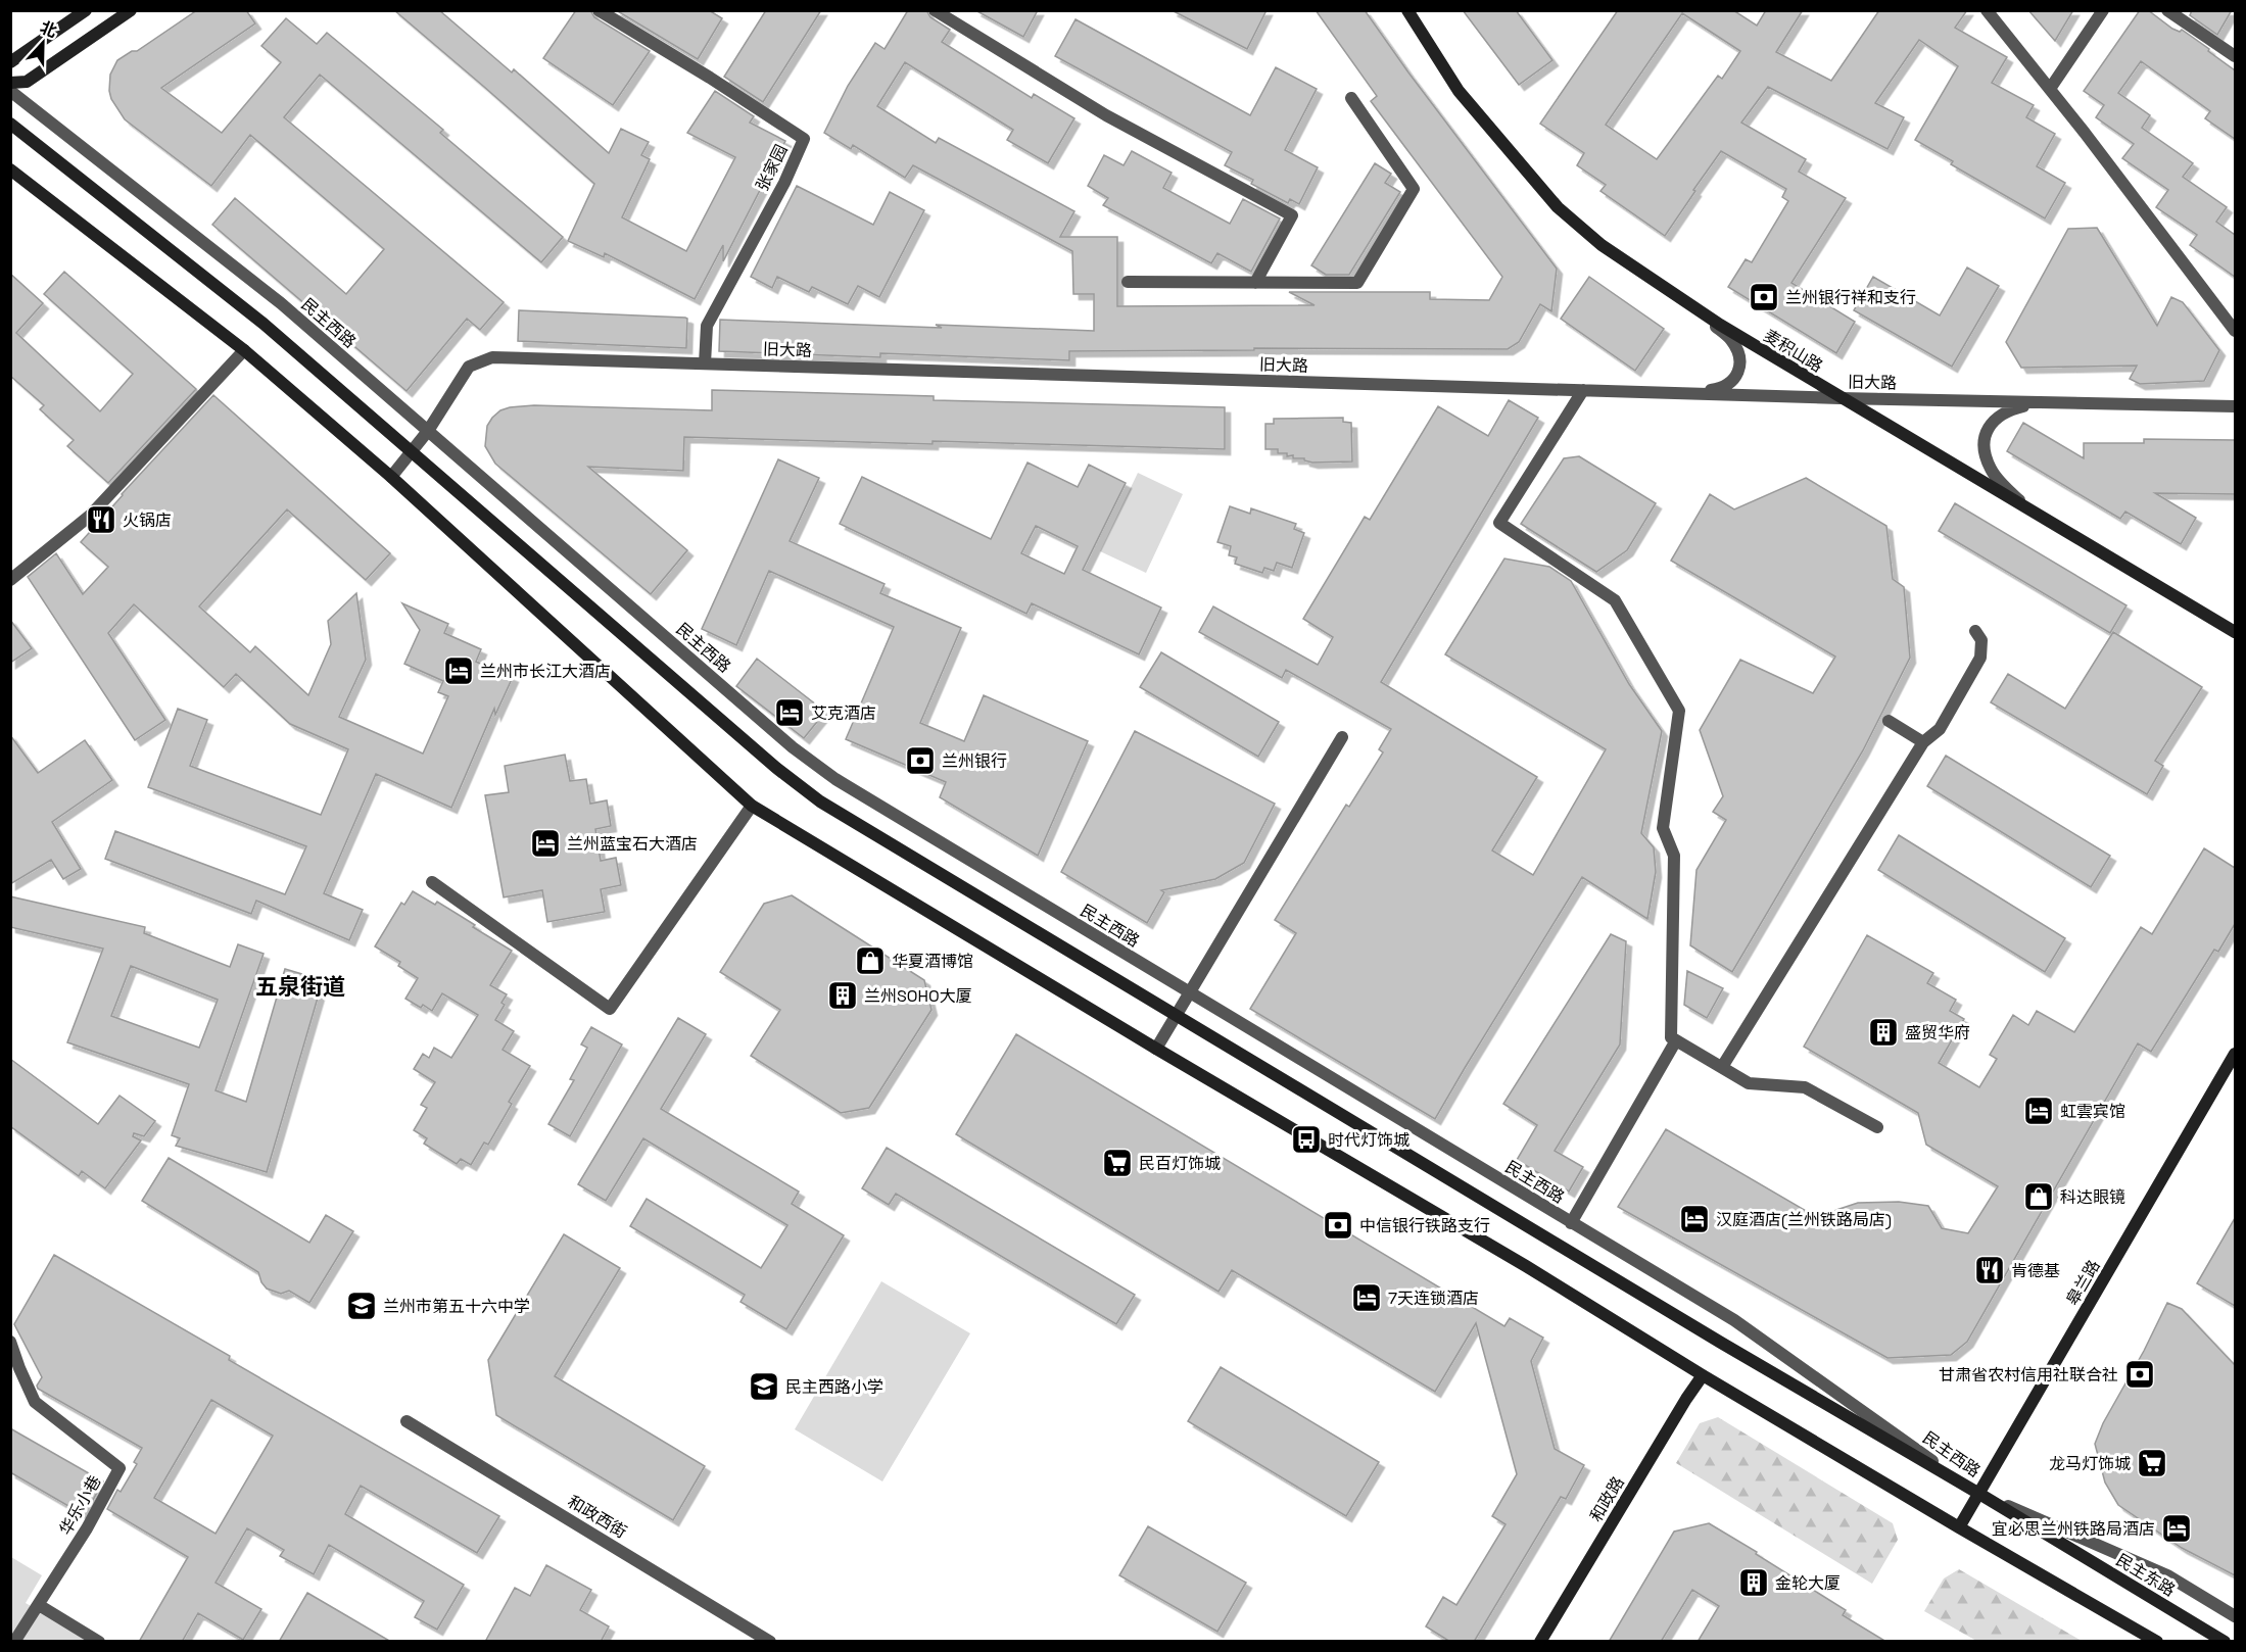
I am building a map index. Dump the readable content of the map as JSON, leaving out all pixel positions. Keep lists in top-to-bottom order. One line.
{"streets":{"main road":["民主西路","麦积山路","皋兰路","和政路","民主东路"],"street":["张家园","旧大路","华乐小巷","和政西街"]},"crossings":[["张家园","旧大路"],["民主西路","旧大路"],["民主西路","皋兰路"],["民主西路","民主东路"],["旧大路","麦积山路"],["皋兰路","民主东路"]],"districts":["五泉街道"],"places":{"bank":["兰州银行祥和支行","兰州银行","中信银行铁路支行","甘肃省农村信用社联合社"],"restaurant":["火锅店","肯德基"],"hotel":["兰州市长江大酒店","艾克酒店","兰州蓝宝石大酒店","虹雲宾馆","汉庭酒店(兰州铁路局店)","7天连锁酒店","宜必思兰州铁路局酒店"],"shop":["华夏酒博馆","科达眼镜"],"building":["兰州SOHO大厦","盛贸华府","金轮大厦"],"bus stop":["时代灯饰城"],"supermarket":["民百灯饰城","龙马灯饰城"],"school or university":["兰州市第五十六中学","民主西路小学"]},"north":"top"}
